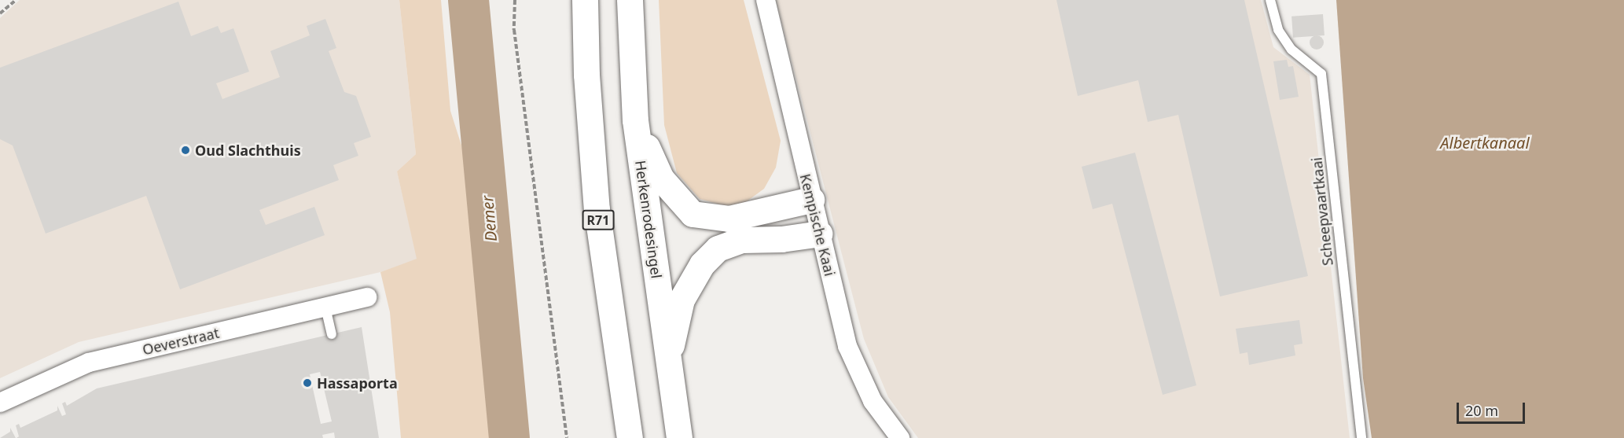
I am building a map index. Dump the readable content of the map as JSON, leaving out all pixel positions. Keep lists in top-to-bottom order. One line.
{"streets":{"highway":["Herkenrodesingel","R71"],"street":["Kempische Kaai","Oeverstraat"],"lane":["Scheepvaartkaai"]},"water":["Albertkanaal","Demer"],"places":["Oud Slachthuis","Hassaporta"],"scale_bar":"20 m"}
